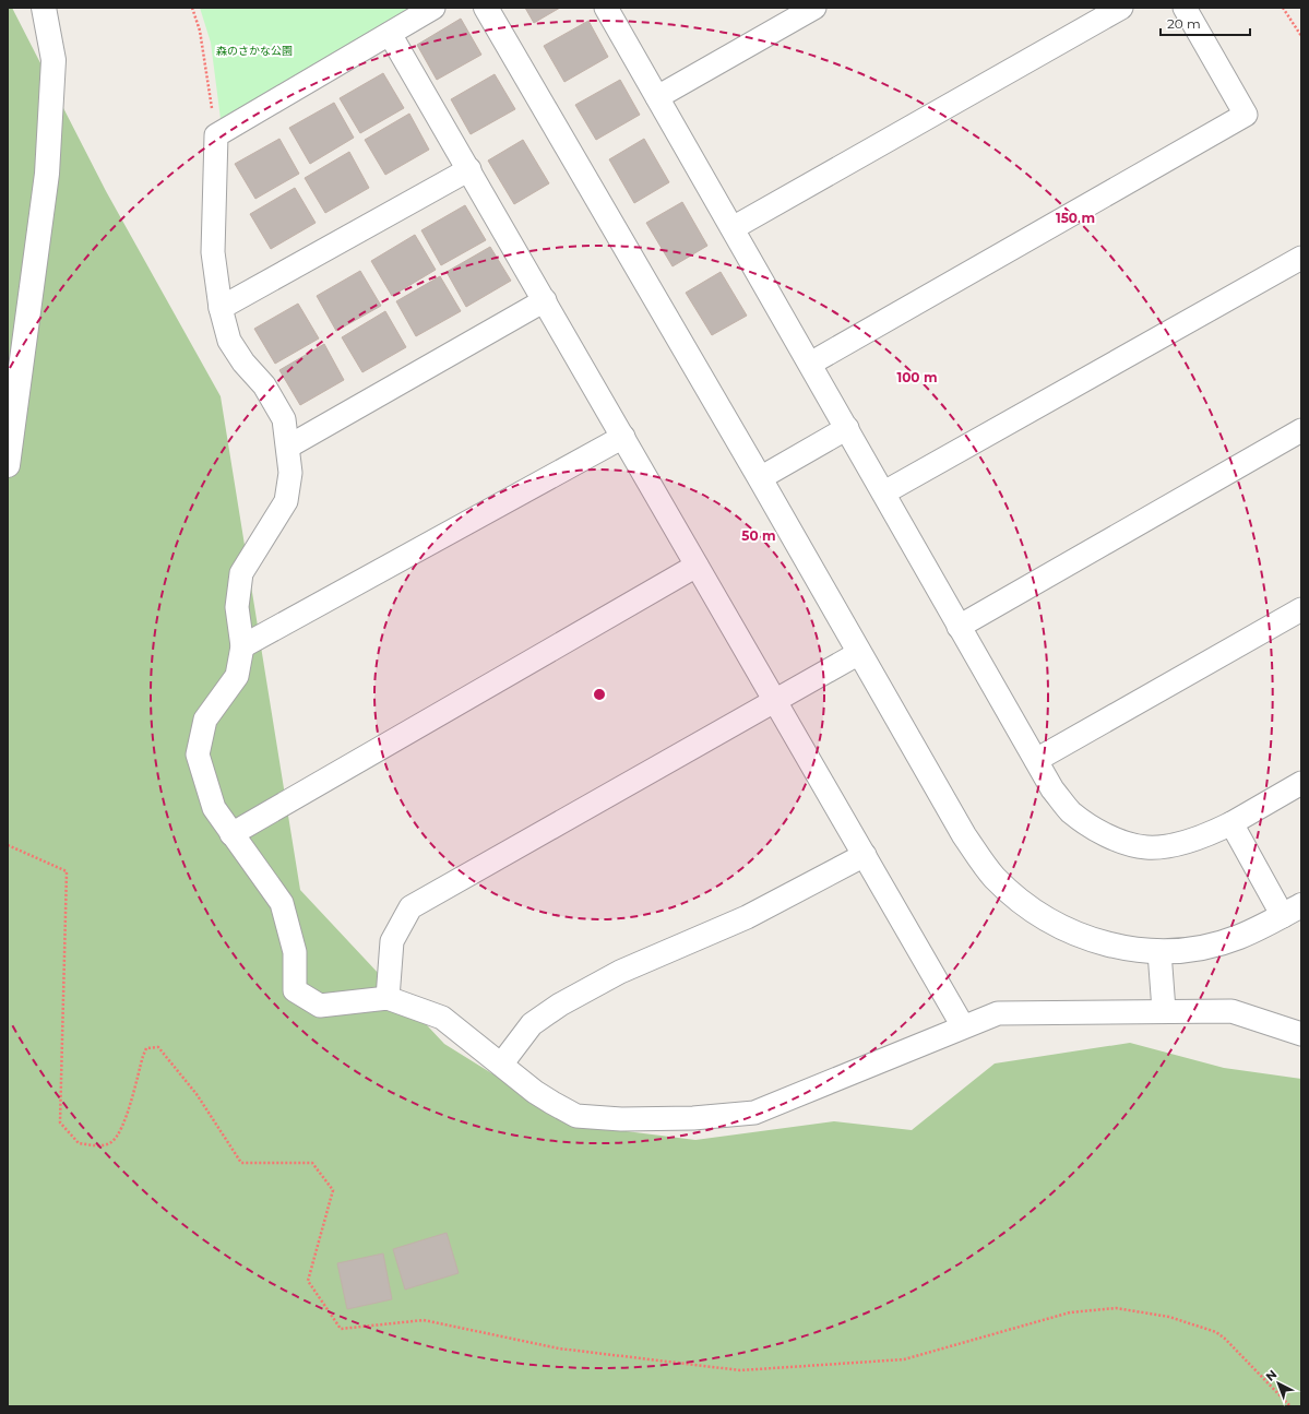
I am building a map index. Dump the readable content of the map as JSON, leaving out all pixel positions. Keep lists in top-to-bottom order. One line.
{"parks":["森のさかな公園"],"scale_bar":"20 m","north":"top left","rings":["150 m","100 m","50 m"]}
